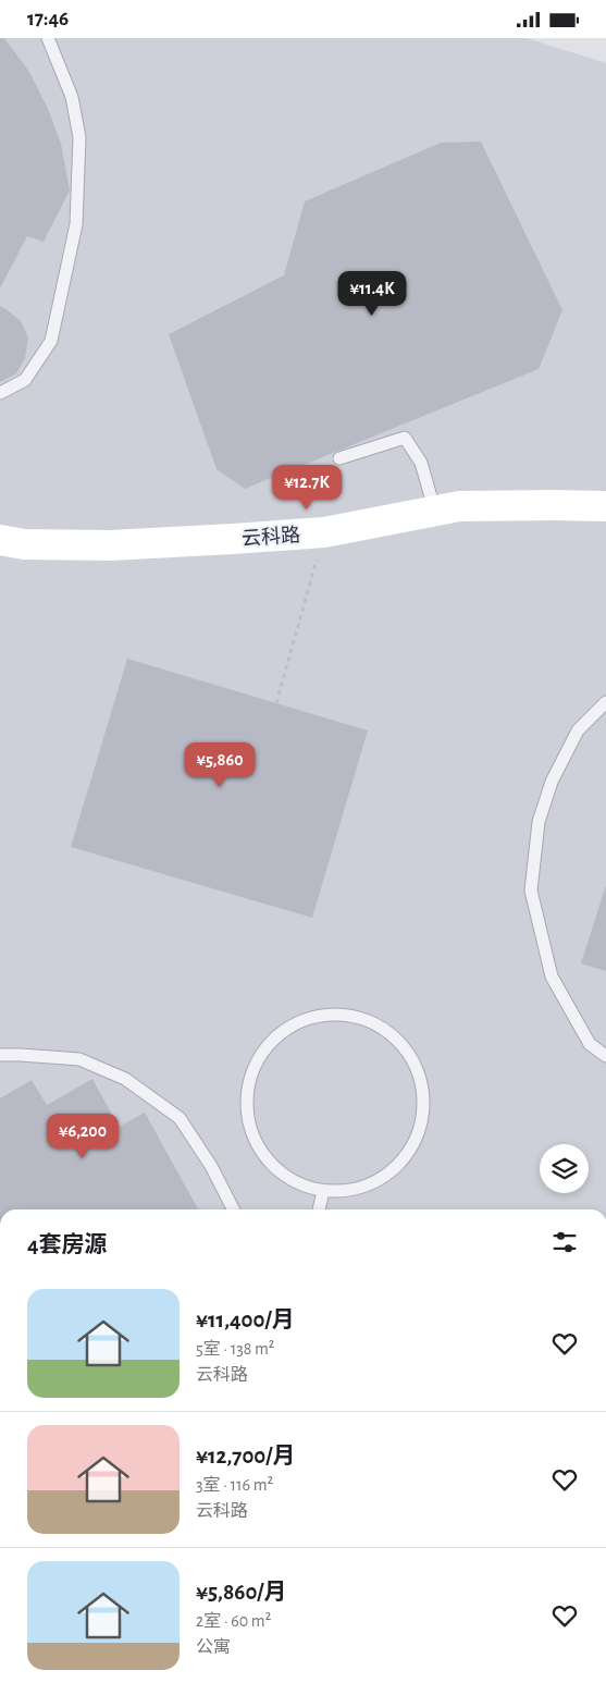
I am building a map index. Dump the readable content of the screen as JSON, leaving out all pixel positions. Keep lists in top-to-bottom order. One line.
{"streets":{"street":["云科路"]},"page":{"status":"17:46","price":["¥11.4K","¥12.7K","¥5,860","¥6,200"],"heading":"4套房源","list":[{"name":"¥11,400/月","note":"5室 · 138 m² · 云科路"},{"name":"¥12,700/月","note":"3室 · 116 m² · 云科路"},{"name":"¥5,860/月","note":"2室 · 60 m² · 公寓"}]}}
